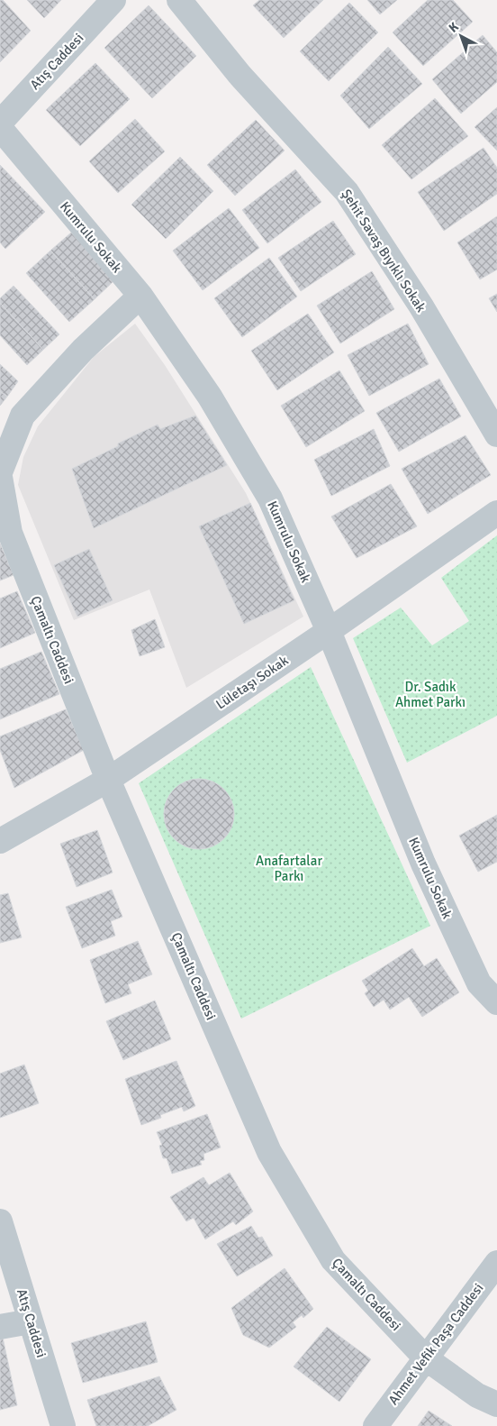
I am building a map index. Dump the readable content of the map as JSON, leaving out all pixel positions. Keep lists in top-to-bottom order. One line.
{"streets":{"street":["Atış Caddesi","Kumrulu Sokak","Şehit Savaş Bıyıklı Sokak","Çamaltı Caddesi","Lületaşı Sokak","Ahmet Vefik Paşa Caddesi"]},"crossings":[["Kumrulu Sokak","Lületaşı Sokak"],["Çamaltı Caddesi","Lületaşı Sokak"],["Çamaltı Caddesi","Ahmet Vefik Paşa Caddesi"]],"parks":["Dr. Sadık Ahmet Parkı","Anafartalar Parkı"],"north":"top left"}
